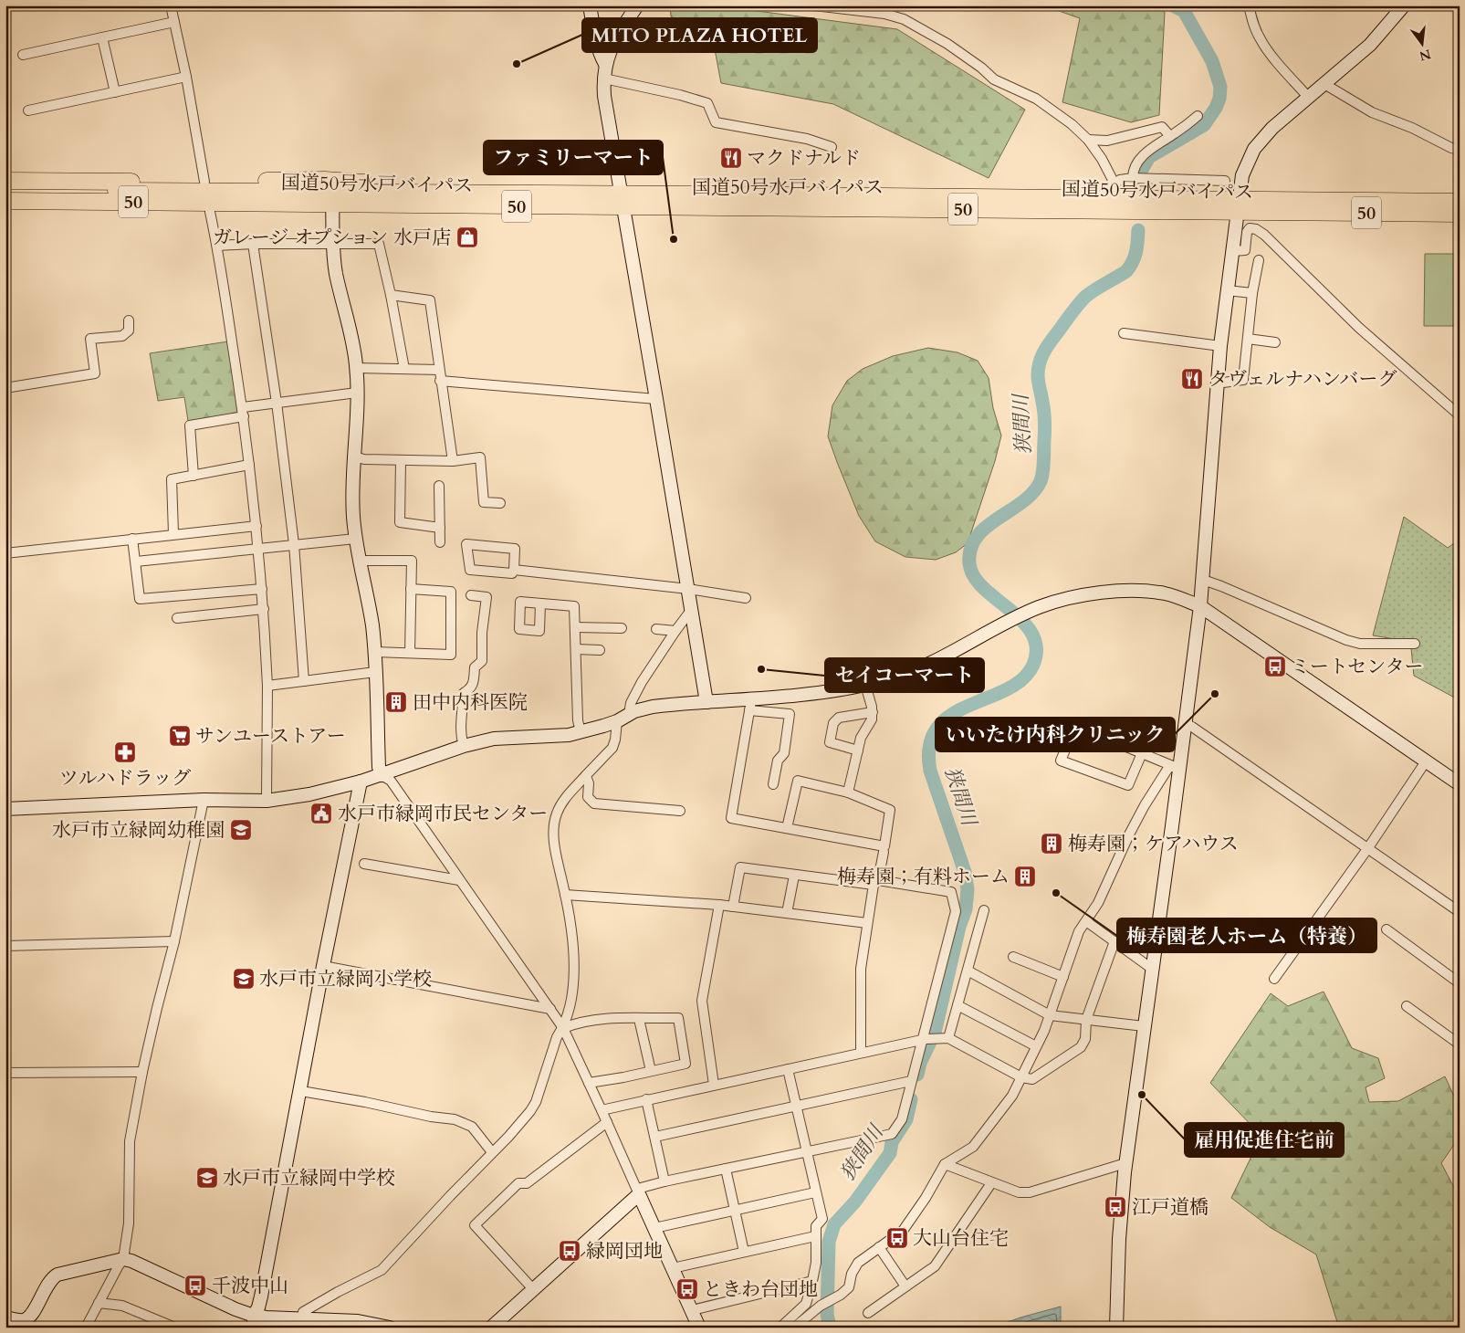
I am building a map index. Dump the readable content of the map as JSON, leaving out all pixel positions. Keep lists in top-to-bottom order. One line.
{"streets":{"highway":["国道50号水戸バイパス","50"]},"water":["狭間川"],"places":{"other":["MITO PLAZA HOTEL","ファミリーマート","セイコーマート","いいたけ内科クリニック","梅寿園老人ホーム（特養）","雇用促進住宅前"],"restaurant":["マクドナルド","タヴェルナハンバーグ"],"shop":["ガレージ オプション 水戸店"],"bus stop":["ミートセンター","江戸道橋","大山台住宅","緑岡団地","千波中山","ときわ台団地"],"building":["田中内科医院","梅寿園；ケアハウス","梅寿園；有料ホーム"],"supermarket":["サンユーストアー"],"pharmacy":["ツルハドラッグ"],"public building":["水戸市緑岡市民センター"],"school or university":["水戸市立緑岡幼稚園","水戸市立緑岡小学校","水戸市立緑岡中学校"]},"north":"bottom"}
